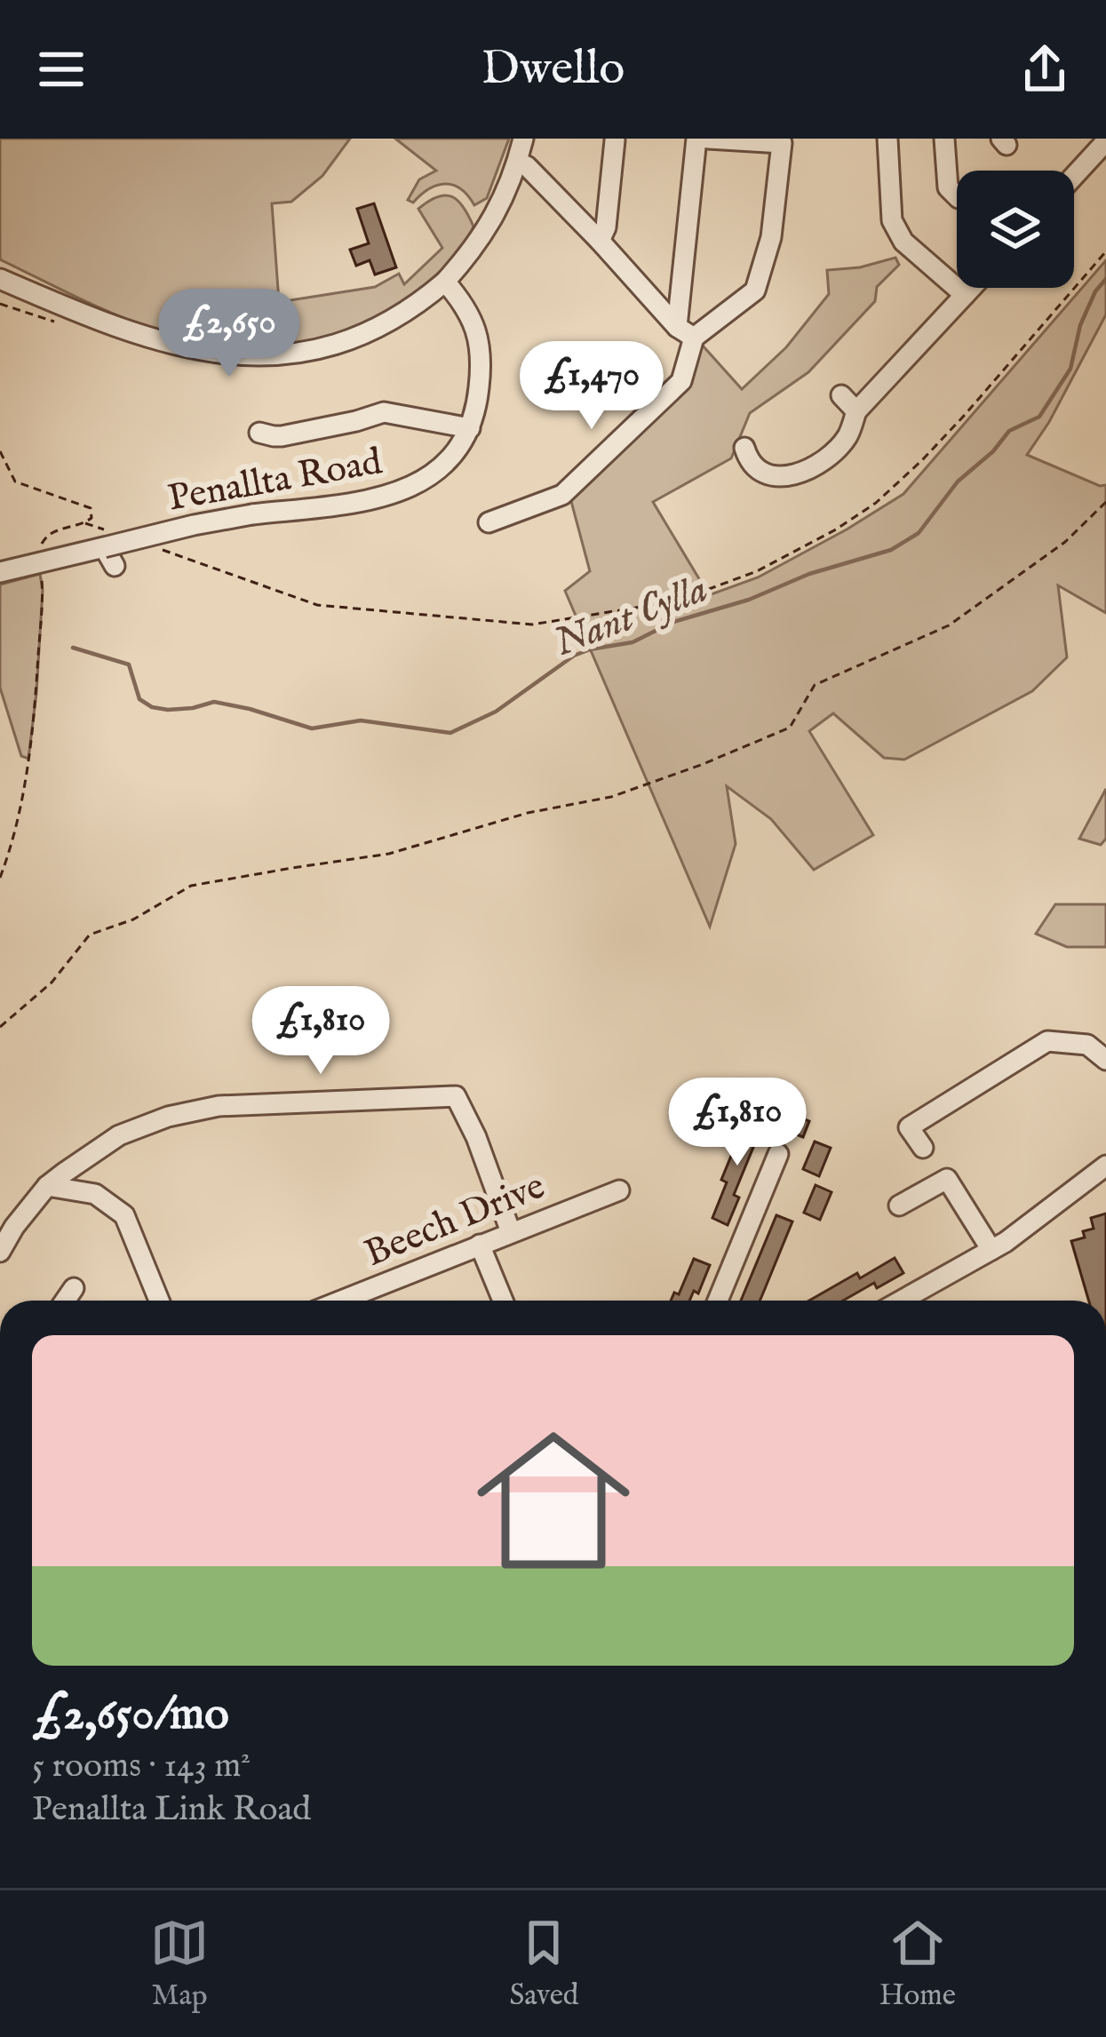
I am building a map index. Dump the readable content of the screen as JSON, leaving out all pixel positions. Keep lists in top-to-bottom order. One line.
{"streets":{"street":["Penallta Road","Beech Drive"]},"water":["Nant Cylla"],"page":{"header":"Dwello","price":["£2,650","£1,470","£1,810","£1,810"],"list":[{"name":"£2,650/mo","note":"5 rooms · 143 m² · Penallta Link Road"}],"tabs":["Map","Saved","Home"]}}
